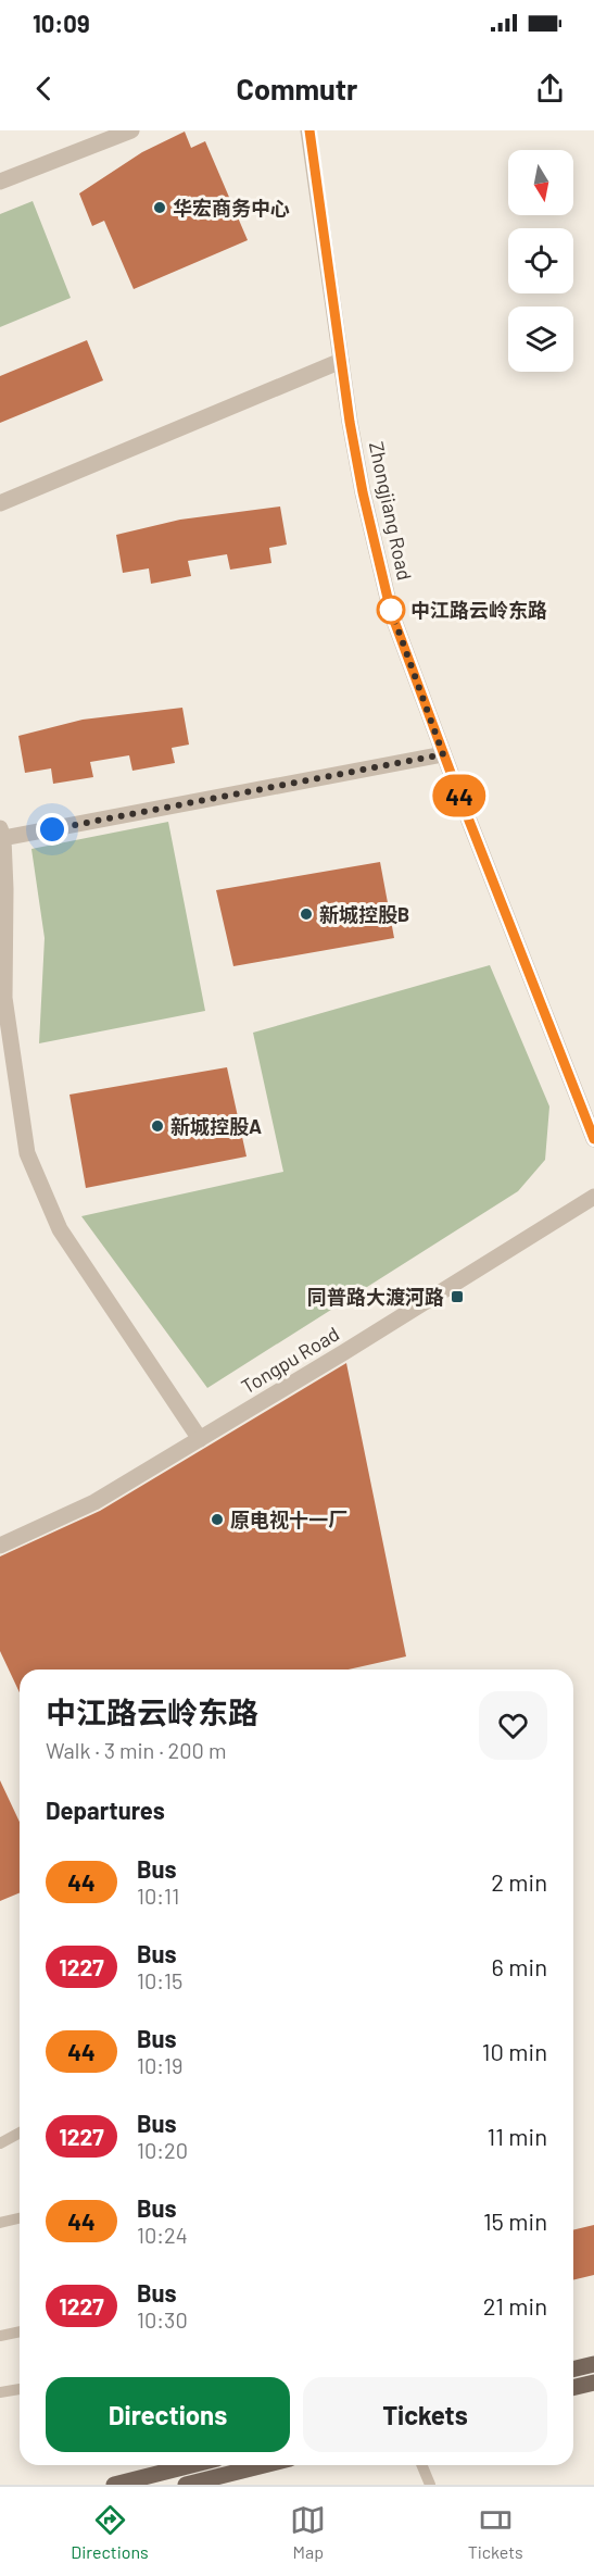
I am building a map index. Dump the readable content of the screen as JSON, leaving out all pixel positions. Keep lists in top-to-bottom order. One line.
{"streets":{"street":["Zhongjiang Road","Tongpu Road"]},"places":{"other":["华宏商务中心","中江路云岭东路","新城控股B","新城控股A","原电视十一厂"],"transit":["同普路大渡河路"]},"lines":["bus line 44"],"north":"bottom","page":{"status":"10:09","header":"Commutr","on_map":"44","heading":[["中江路云岭东路","Walk · 3 min · 200 m"],"Departures"],"list":[{"mark":"44","name":"Bus","note":"10:11","value":"2 min"},{"mark":"1227","name":"Bus","note":"10:15","value":"6 min"},{"mark":"44","name":"Bus","note":"10:19","value":"10 min"},{"mark":"1227","name":"Bus","note":"10:20","value":"11 min"},{"mark":"44","name":"Bus","note":"10:24","value":"15 min"},{"mark":"1227","name":"Bus","note":"10:30","value":"21 min"}],"buttons":["Directions","Tickets"],"tabs":["Directions","Map","Tickets"]}}
